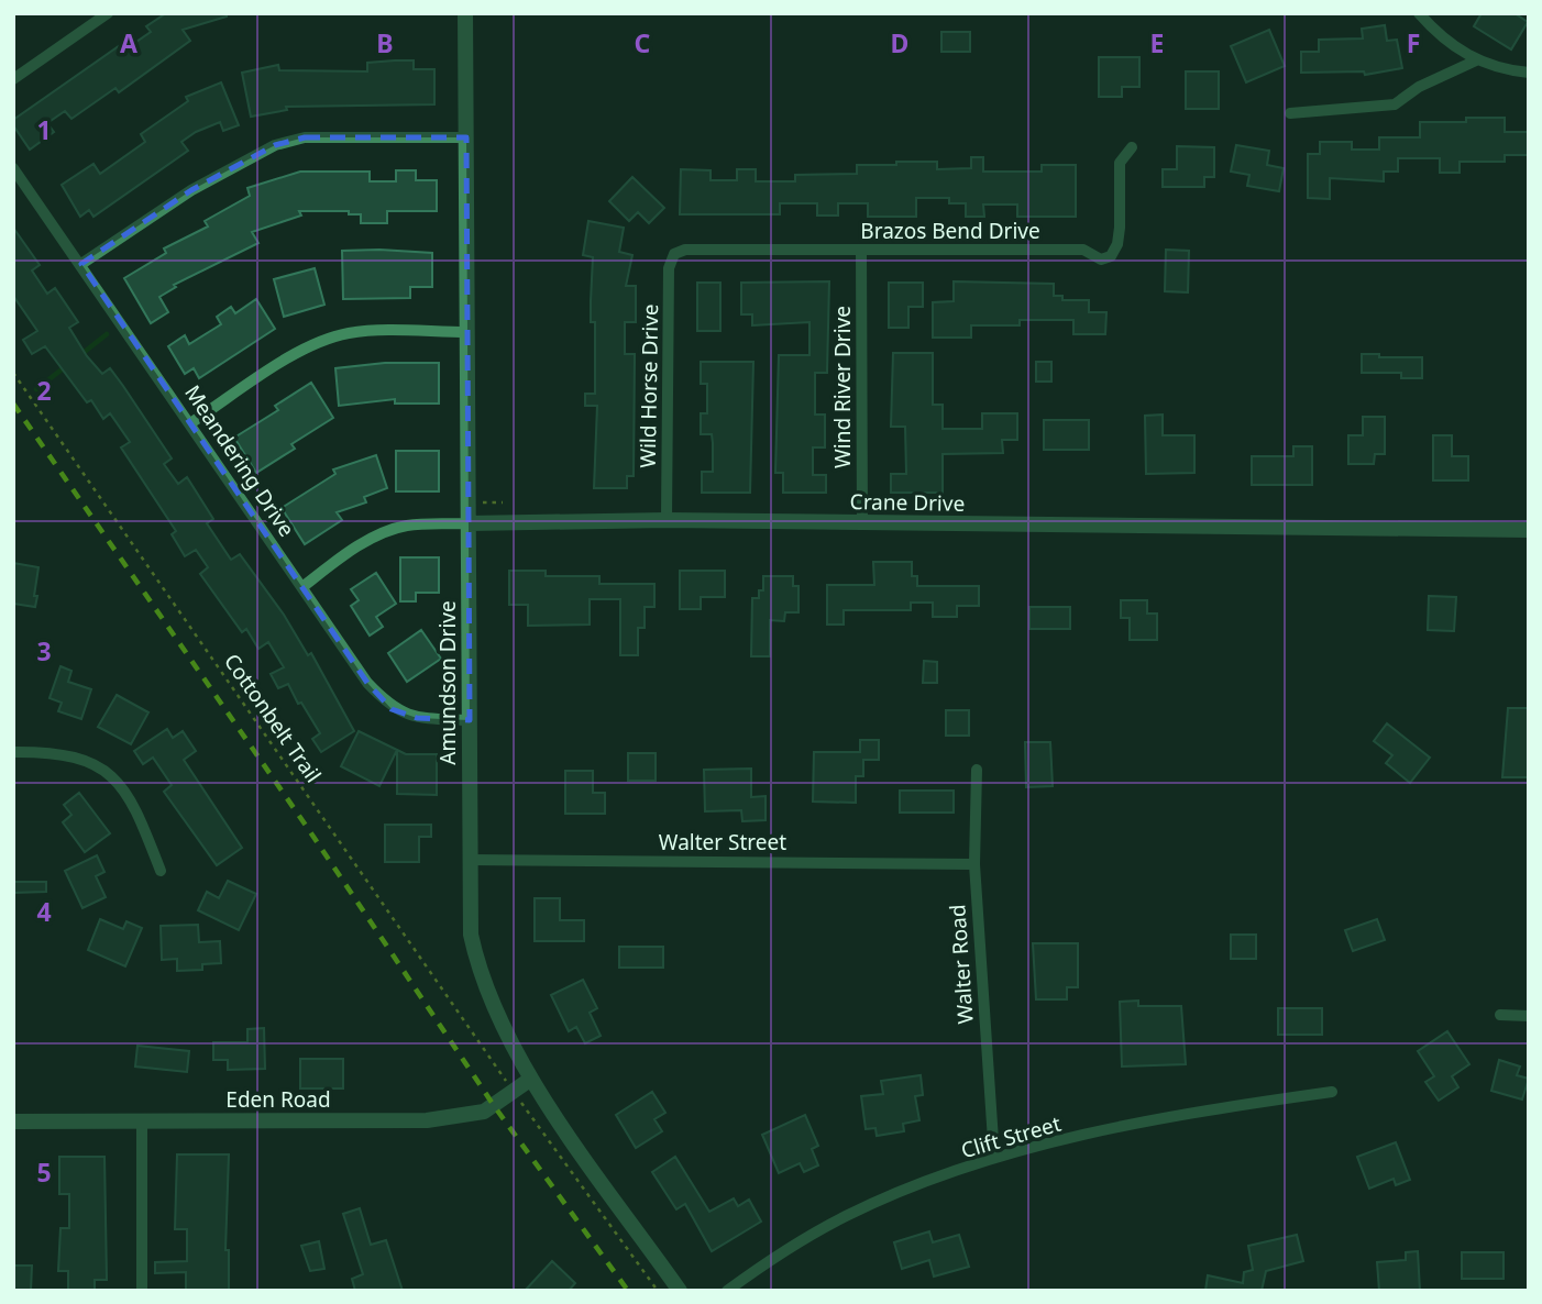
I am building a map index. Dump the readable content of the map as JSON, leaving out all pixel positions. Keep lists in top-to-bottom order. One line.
{"streets":{"street":["Brazos Bend Drive","Wild Horse Drive","Wind River Drive","Meandering Drive","Crane Drive","Amundson Drive","Walter Street","Walter Road","Eden Road","Clift Street"],"path":["Cottonbelt Trail"]},"crossings":[["Brazos Bend Drive","Wild Horse Drive"],["Brazos Bend Drive","Wind River Drive"],["Wild Horse Drive","Crane Drive"],["Wind River Drive","Crane Drive"],["Meandering Drive","Crane Drive"],["Meandering Drive","Amundson Drive"],["Crane Drive","Amundson Drive"],["Amundson Drive","Walter Street"],["Amundson Drive","Eden Road"],["Walter Street","Walter Road"],["Walter Road","Clift Street"]],"grid":{"columns":["A","B","C","D","E","F"],"rows":["1","2","3","4","5"]}}
